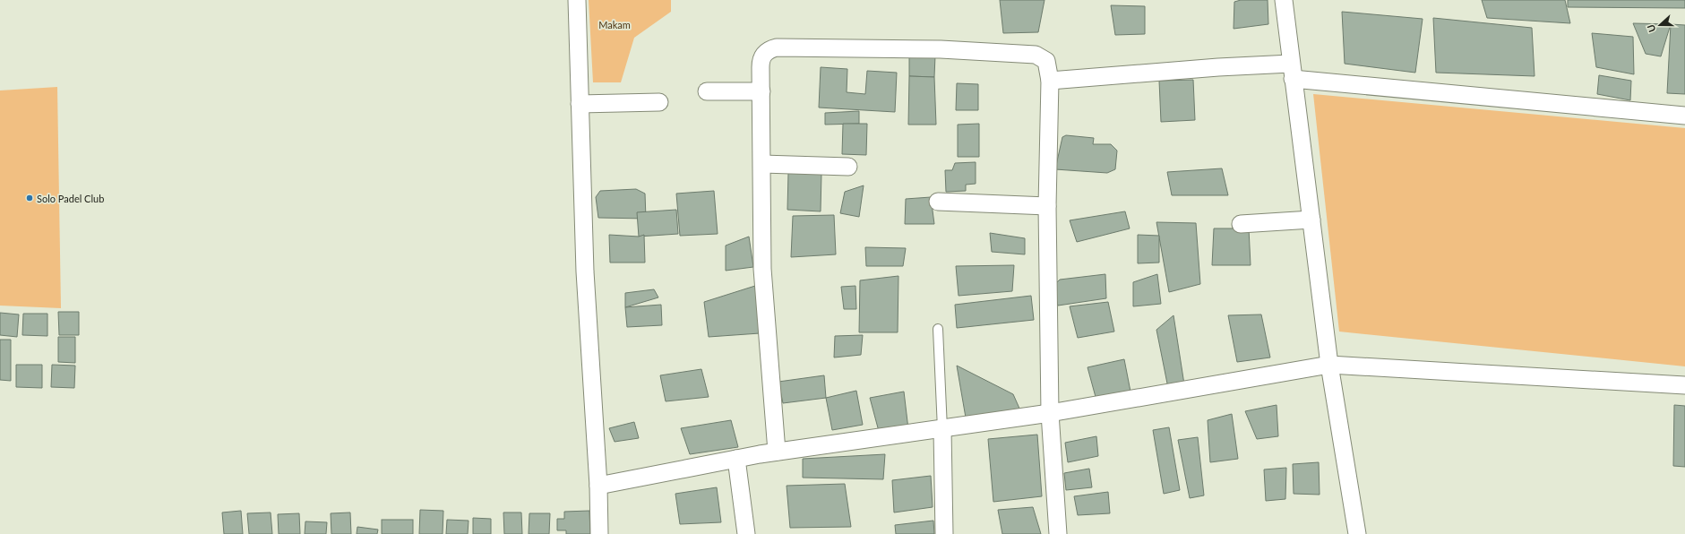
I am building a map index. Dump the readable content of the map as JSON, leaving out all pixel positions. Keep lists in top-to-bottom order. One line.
{"parks":["Makam"],"places":["Solo Padel Club"],"north":"left"}
